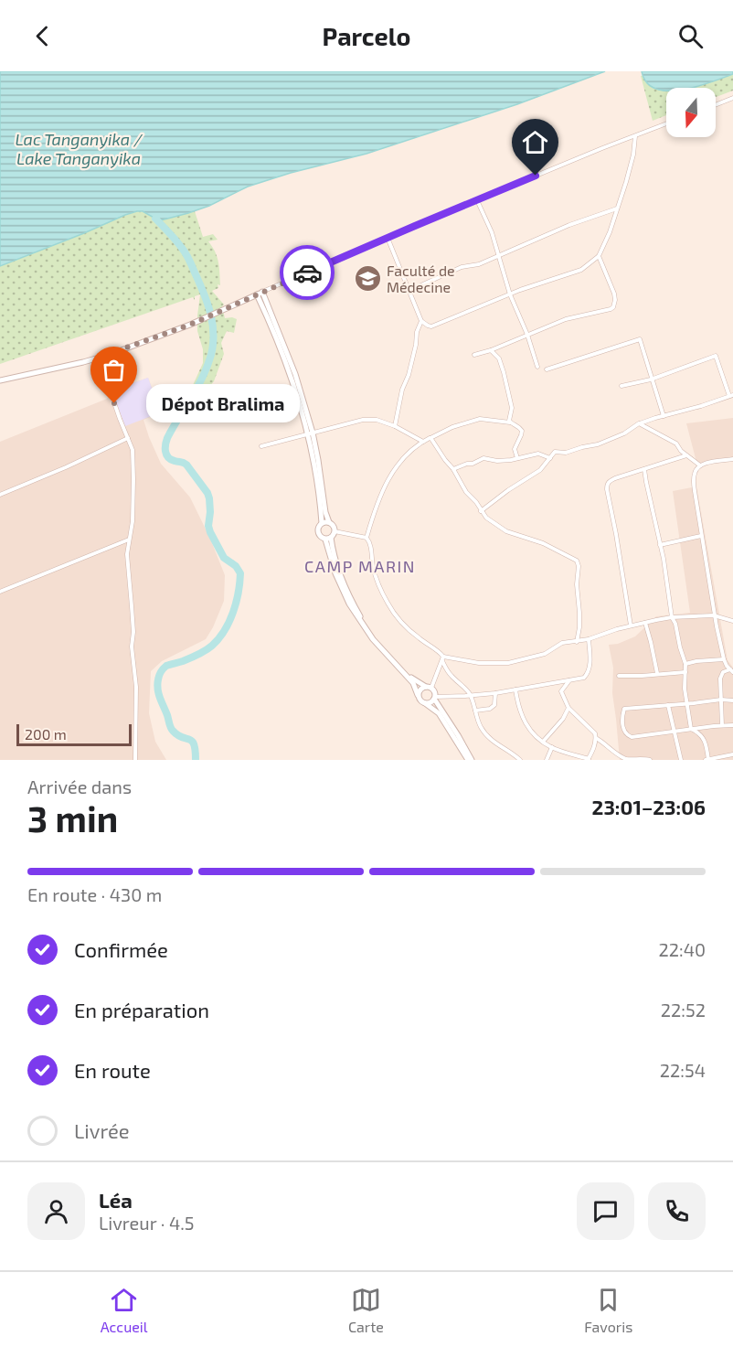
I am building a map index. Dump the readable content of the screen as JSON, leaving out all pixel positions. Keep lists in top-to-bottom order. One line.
{"districts":["CAMP MARIN"],"water":["Lac Tanganyika / Lake Tanganyika"],"places":{"school or university":["Faculté de Médecine"],"other":["Dépot Bralima"]},"scale_bar":"200 m","north":"bottom","page":{"header":"Parcelo","bubble":"Dépot Bralima","scale":"200 m","heading":["3 min","Arrivée dans","23:01–23:06"],"panel":["Léa","Livreur · 4.5"],"bar":"En route · 430 m","list":[["Confirmée","22:40"],["En préparation","22:52"],["En route","22:54"],"Livrée"],"tabs":["Accueil","Carte","Favoris"]}}
